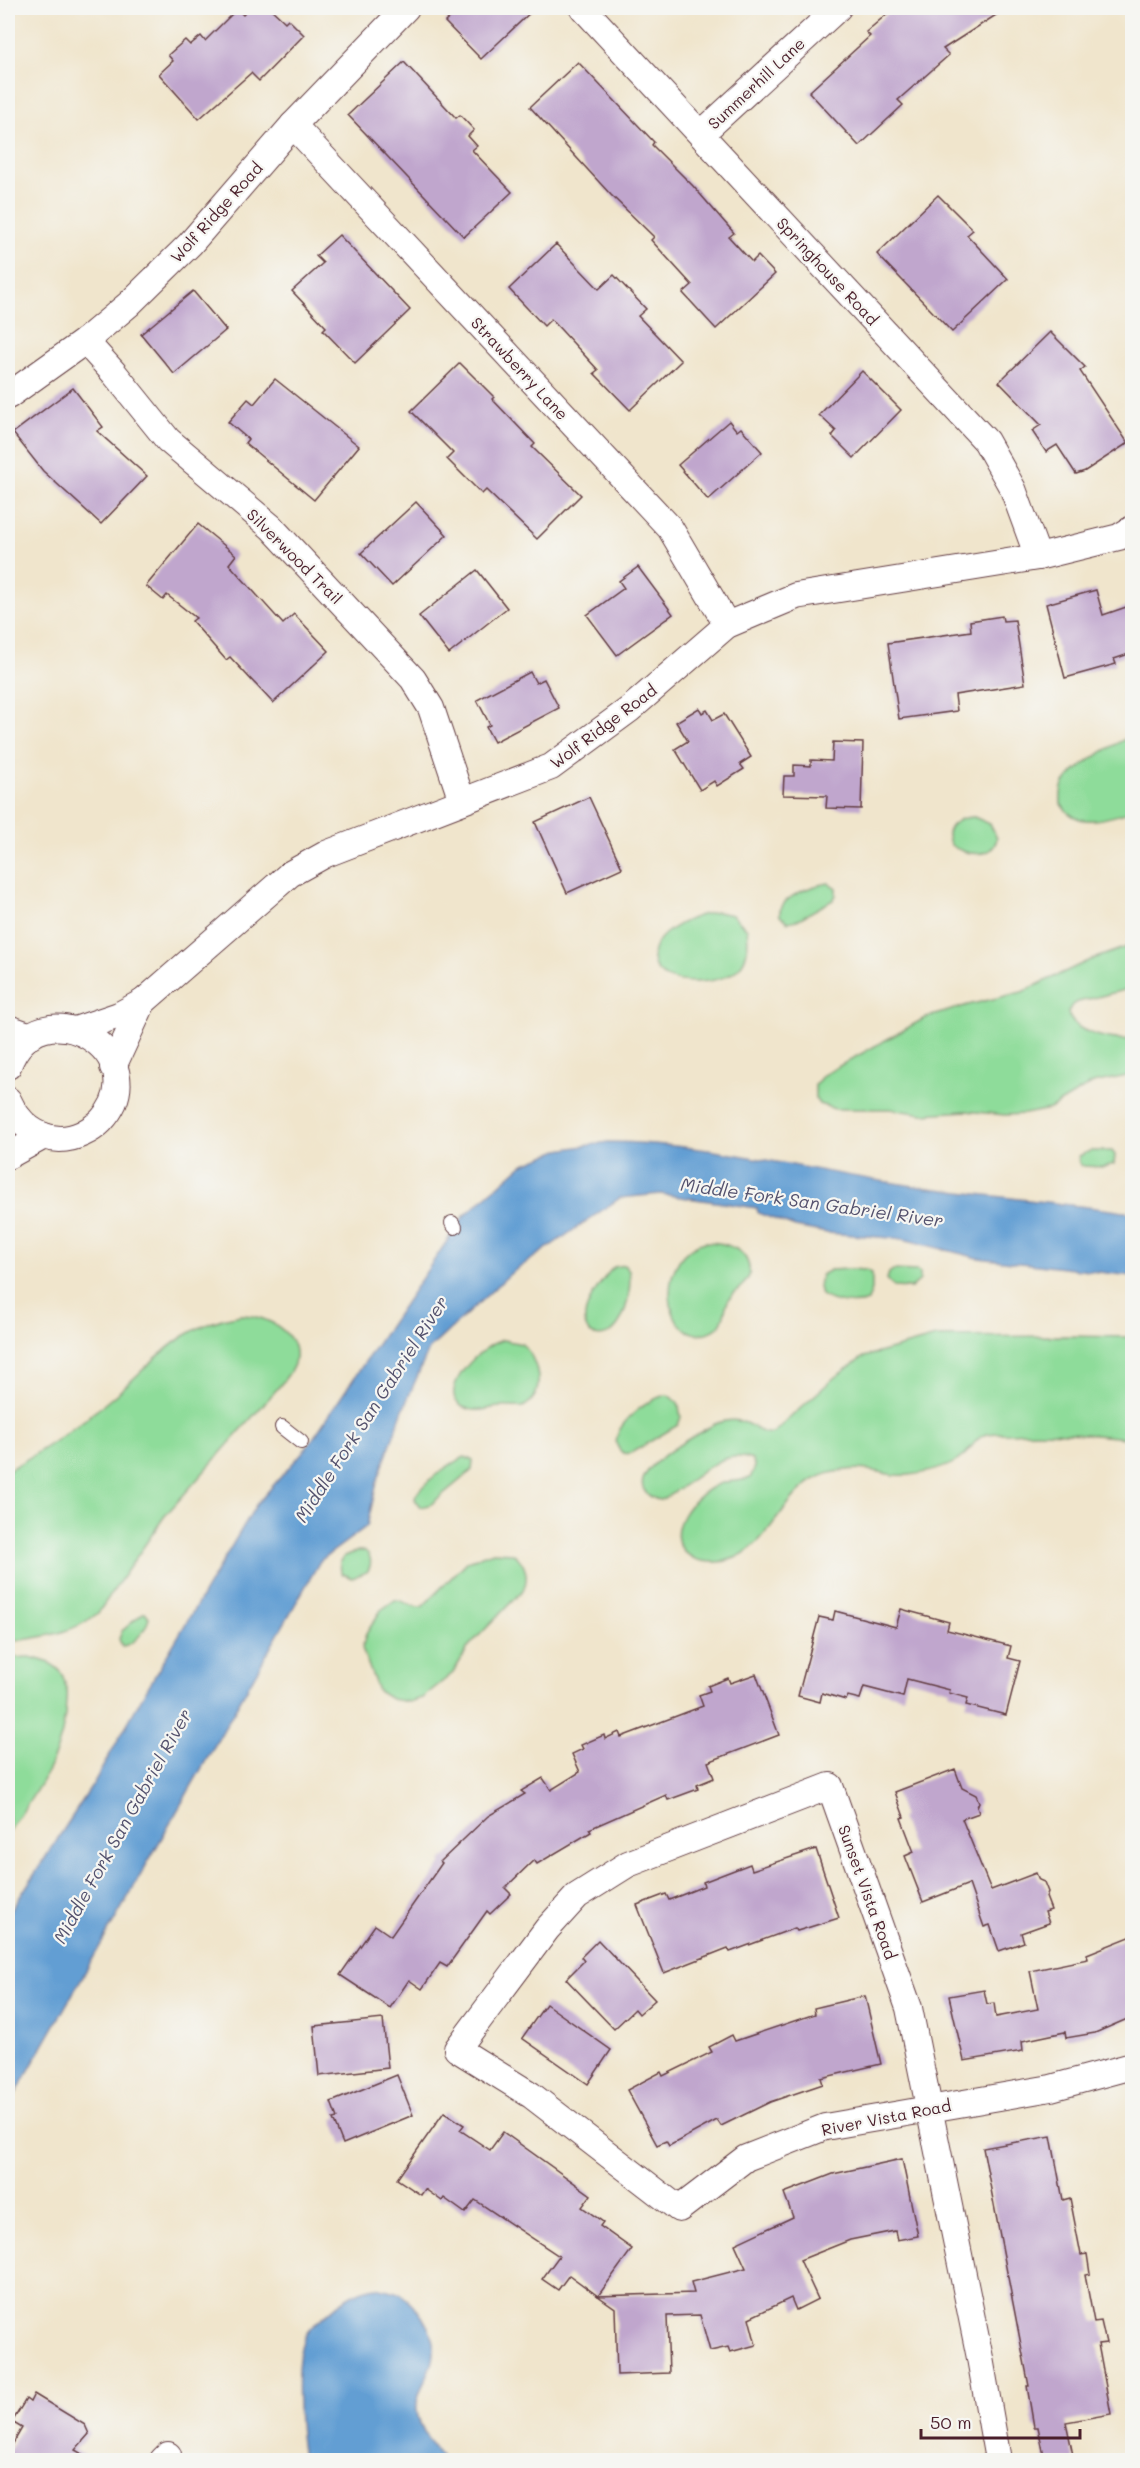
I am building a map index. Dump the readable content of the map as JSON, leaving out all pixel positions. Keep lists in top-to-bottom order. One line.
{"streets":{"street":["Summerhill Lane","Wolf Ridge Road","Springhouse Road","Strawberry Lane","Silverwood Trail","Sunset Vista Road","River Vista Road"]},"crossings":[["Summerhill Lane","Springhouse Road"],["Wolf Ridge Road","Springhouse Road"],["Wolf Ridge Road","Strawberry Lane"],["Wolf Ridge Road","Silverwood Trail"],["Sunset Vista Road","River Vista Road"]],"water":["Middle Fork San Gabriel River"],"scale_bar":"50 m"}
